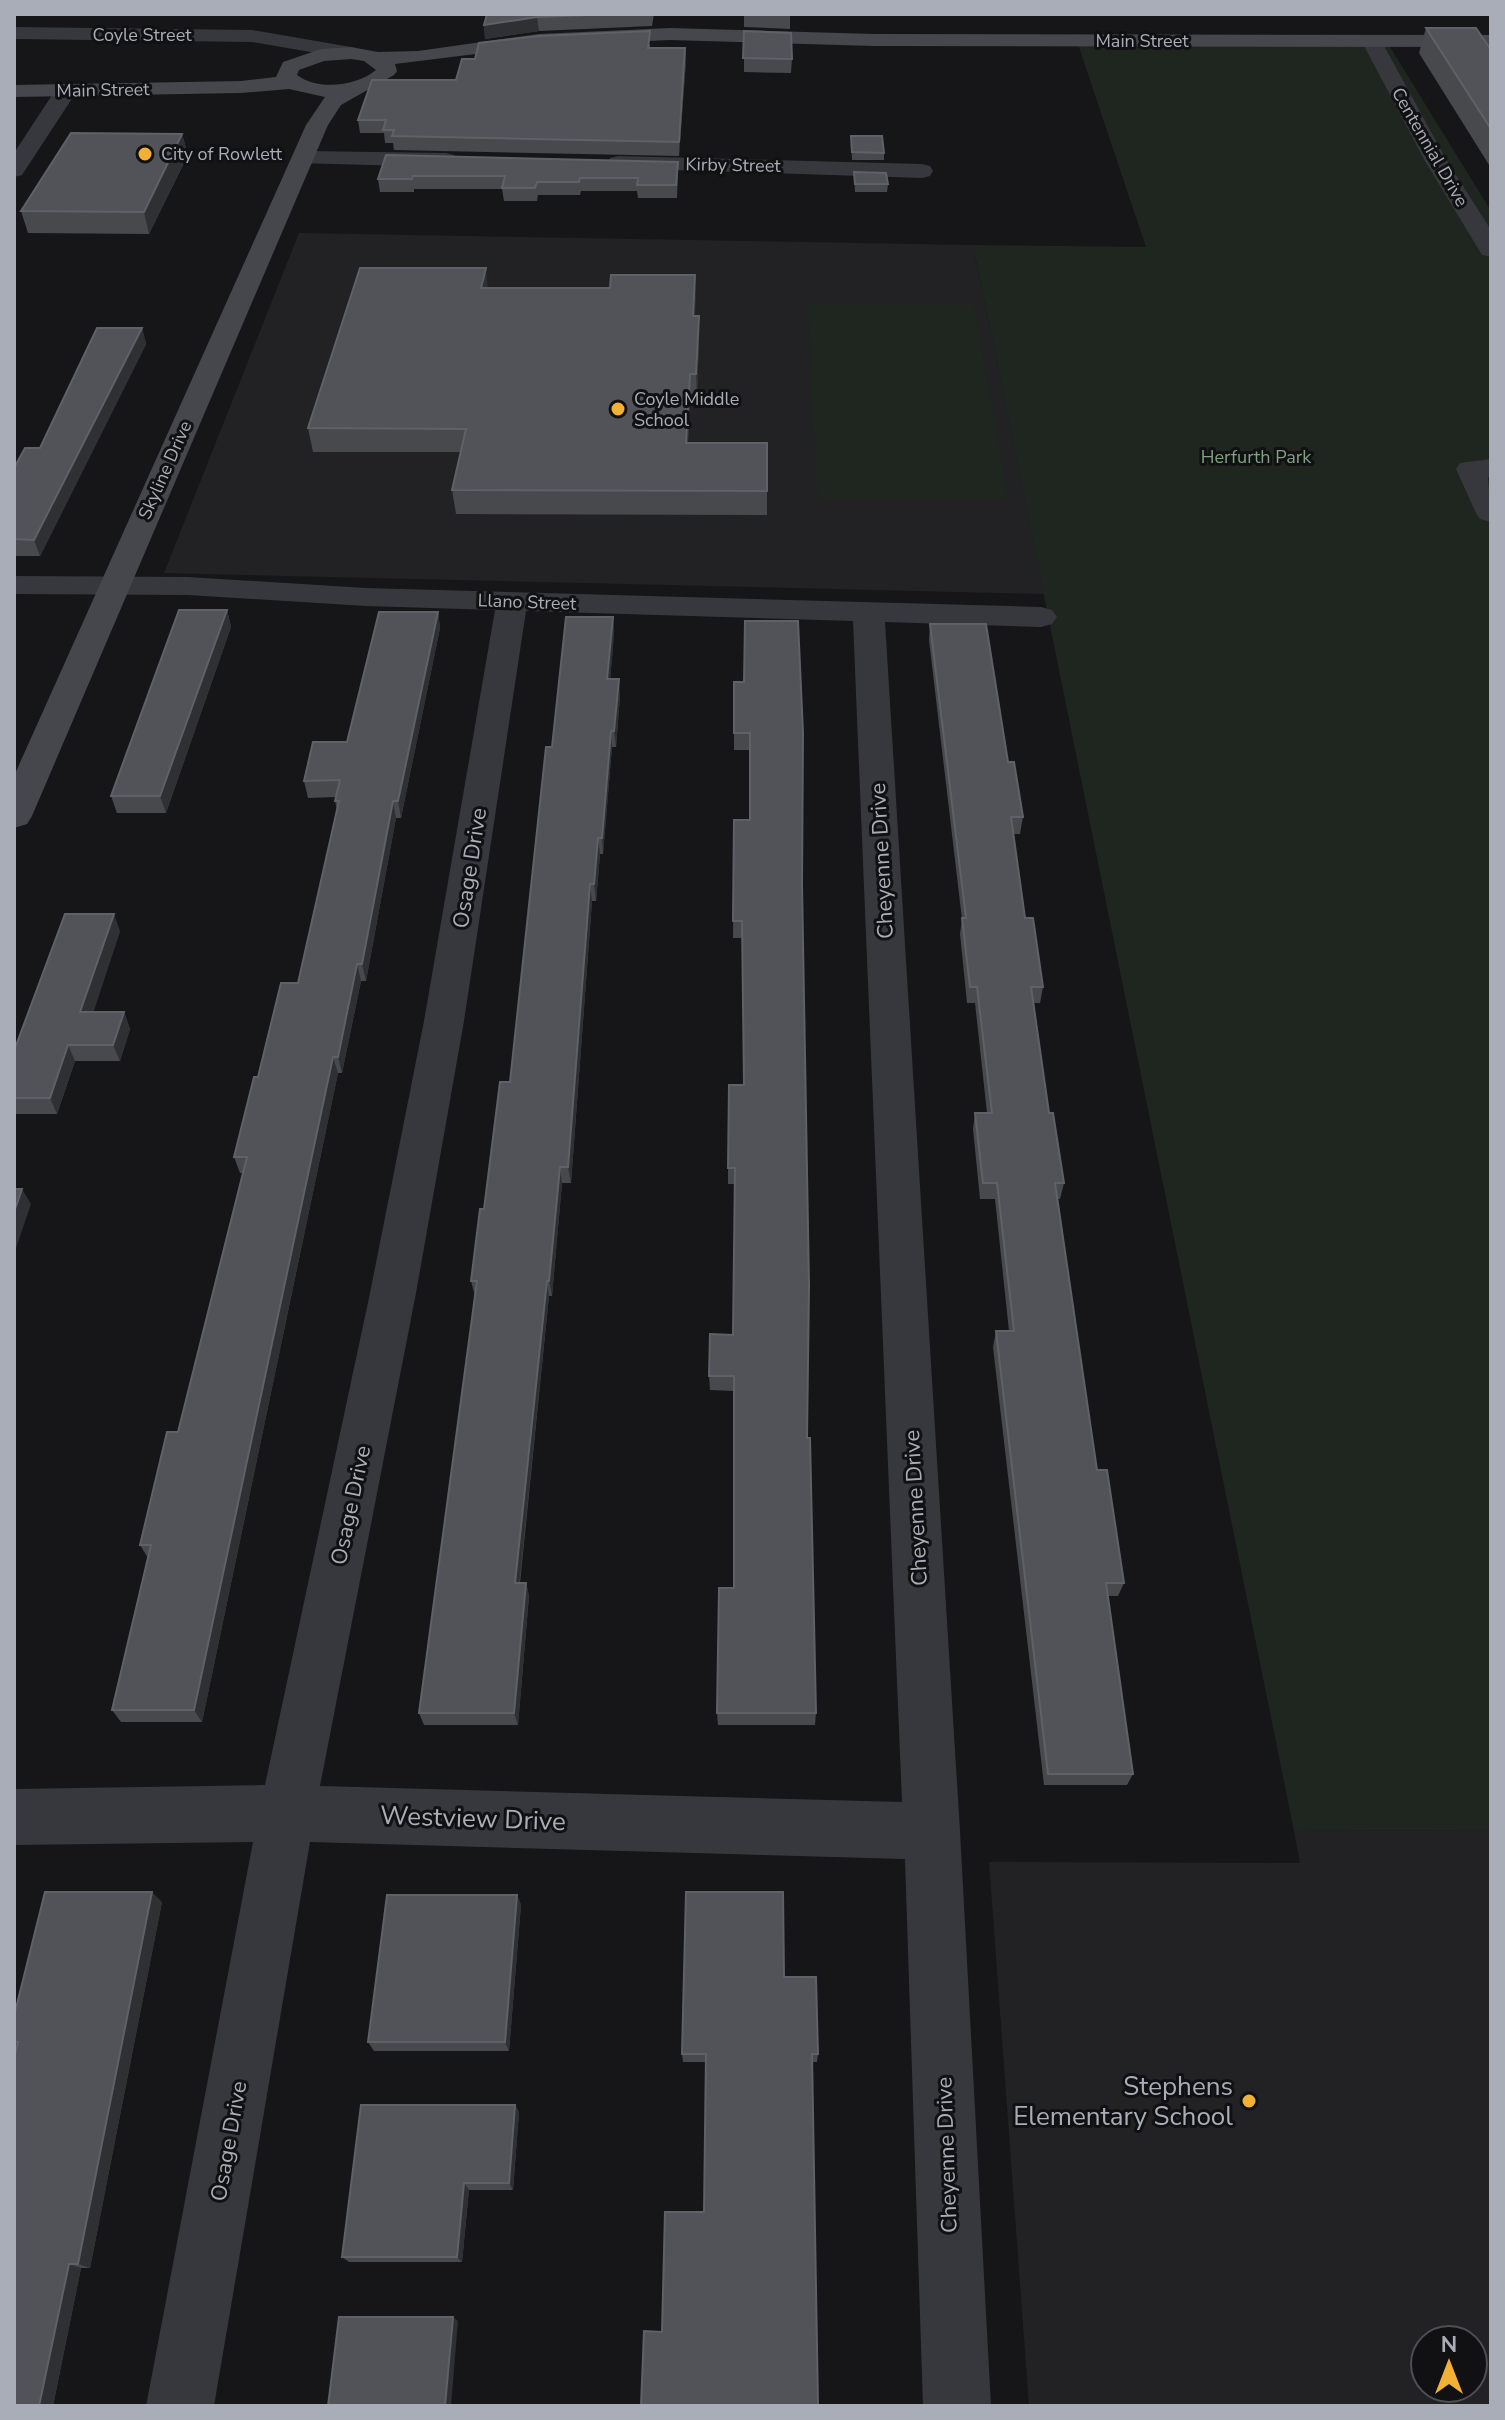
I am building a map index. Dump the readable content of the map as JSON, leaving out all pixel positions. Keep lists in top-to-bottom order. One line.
{"streets":{"street":["Coyle Street","Main Street","Centennial Drive","Kirby Street","Skyline Drive","Llano Street","Cheyenne Drive","Osage Drive","Westview Drive"]},"crossings":[["Coyle Street","Main Street"],["Main Street","Centennial Drive"],["Main Street","Skyline Drive"],["Skyline Drive","Llano Street"],["Llano Street","Cheyenne Drive"],["Llano Street","Osage Drive"],["Cheyenne Drive","Westview Drive"],["Osage Drive","Westview Drive"]],"parks":["Herfurth Park"],"places":["City of Rowlett","Coyle Middle School","Stephens Elementary School"],"north":"top"}
